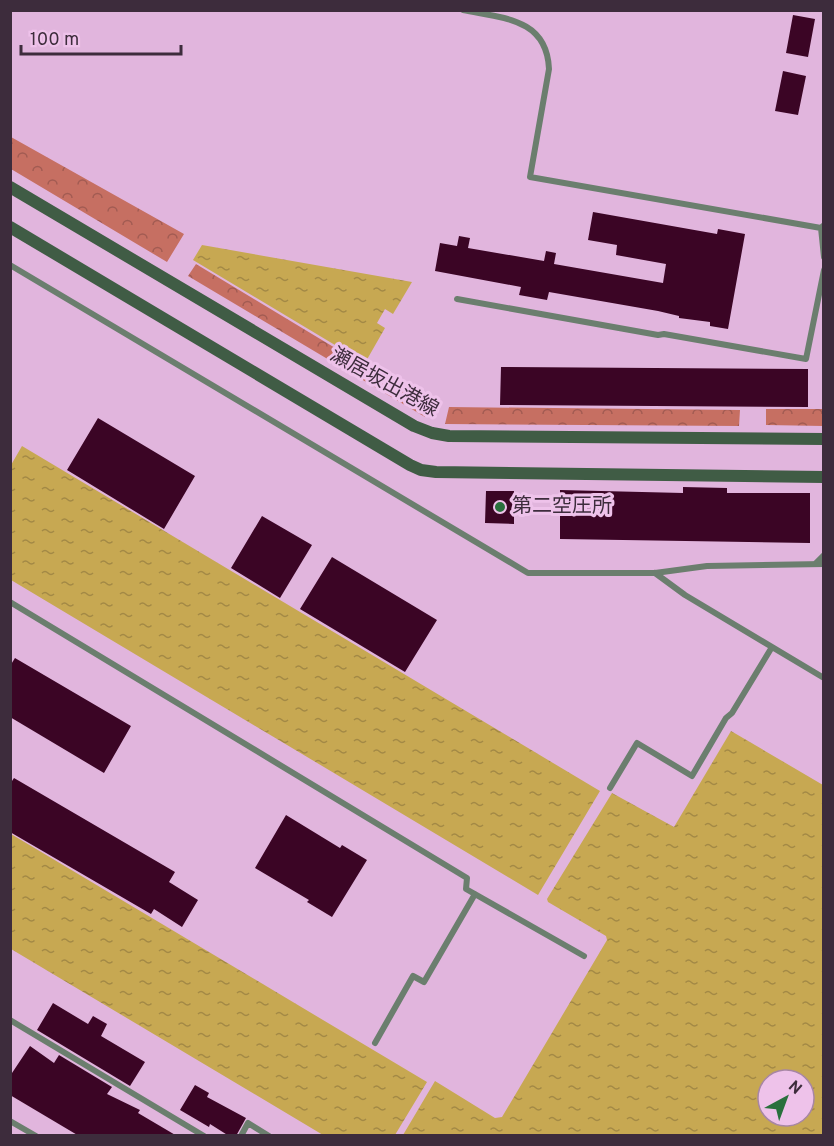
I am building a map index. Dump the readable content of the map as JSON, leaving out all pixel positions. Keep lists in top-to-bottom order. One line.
{"streets":{"main road":["瀬居坂出港線"]},"places":["第二空圧所"],"scale_bar":"100 m","north":"top right"}
